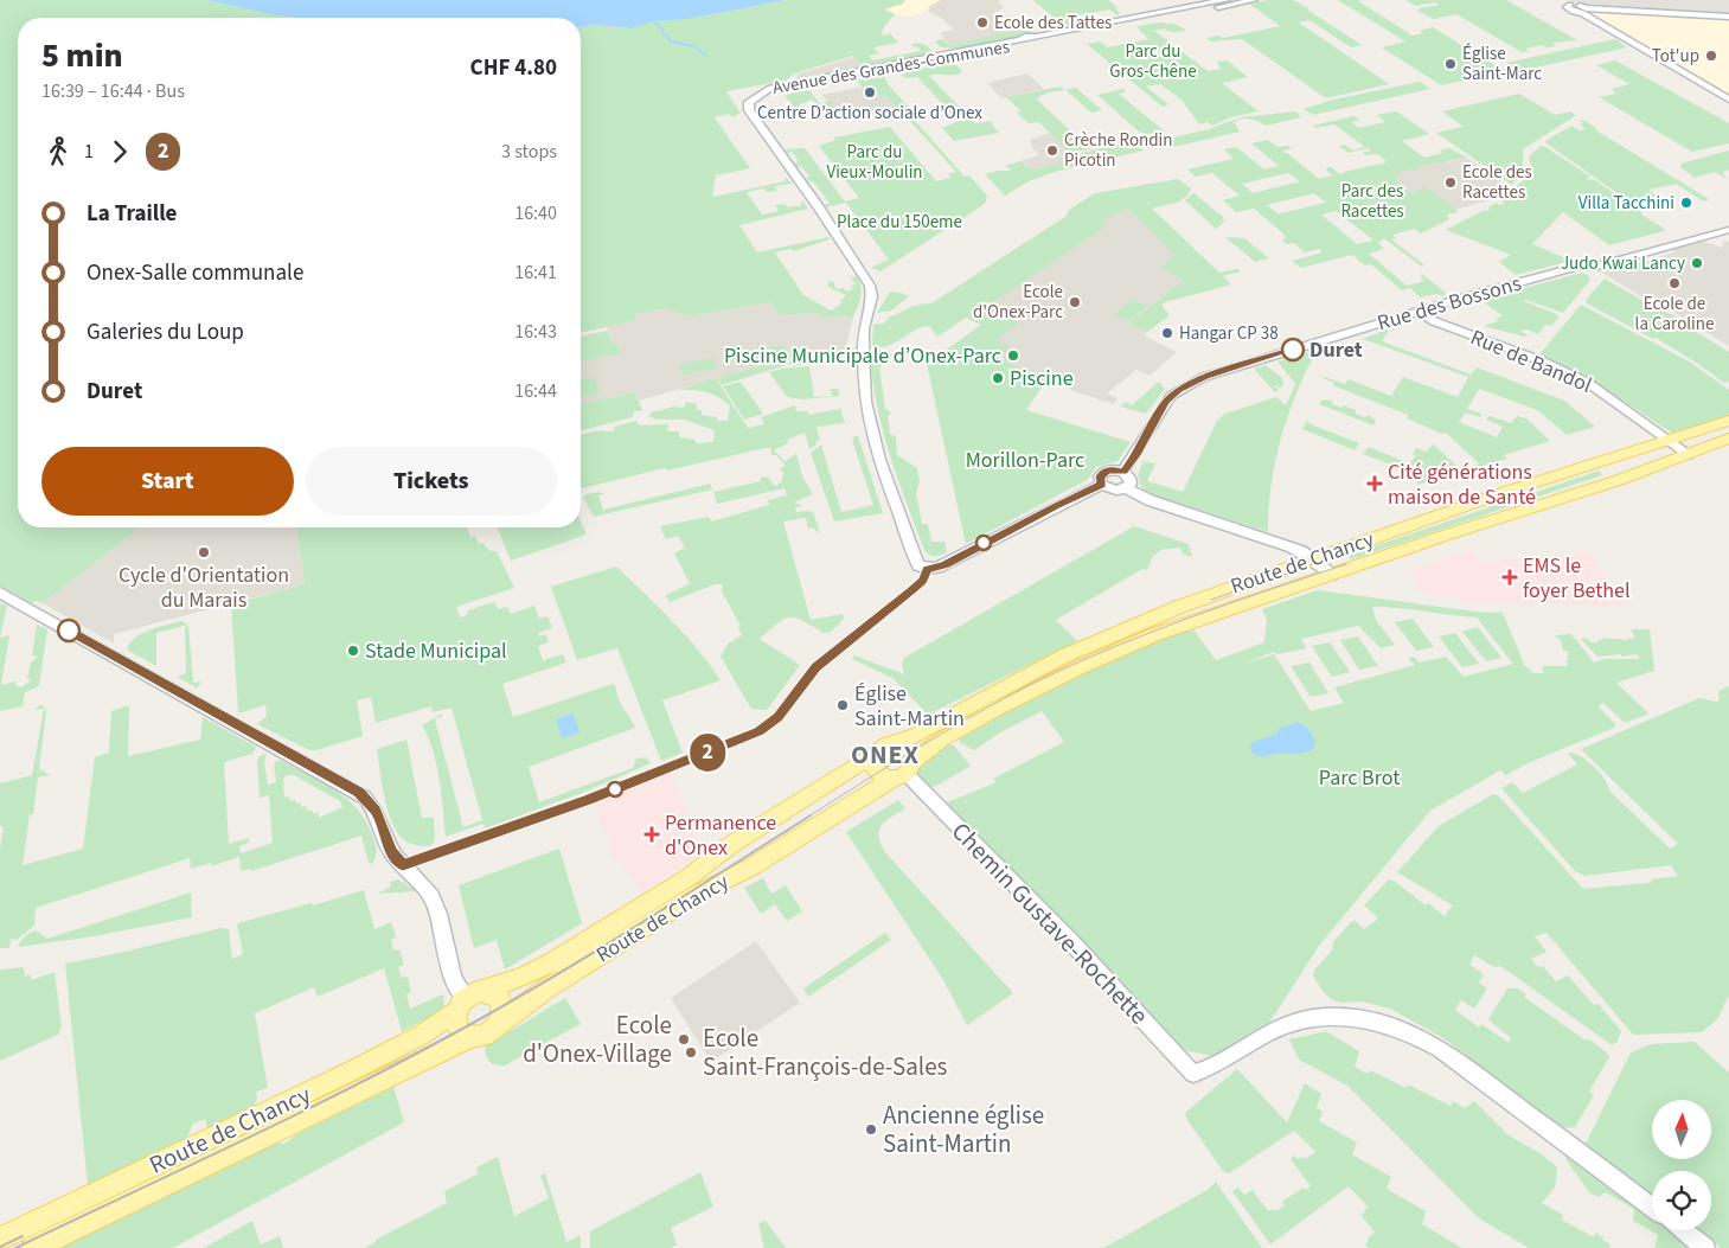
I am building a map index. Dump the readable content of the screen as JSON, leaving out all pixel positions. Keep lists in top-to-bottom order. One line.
{"streets":{"main road":["Route de Chancy"],"street":["Avenue des Grandes-Communes","Rue des Bossons","Rue de Bandol","Chemin Gustave-Rochette"]},"crossings":[["Avenue des Grandes-Communes","Rue des Bossons"],["Rue des Bossons","Rue de Bandol"],["Rue de Bandol","Route de Chancy"],["Route de Chancy","Chemin Gustave-Rochette"]],"districts":["ONEX"],"parks":["Parc du Gros-Chêne","Parc du Vieux-Moulin","Parc des Racettes","Place du 150eme","Morillon-Parc","Parc Brot"],"places":{"other":["Ecole des Tattes","Tot'up","Église Saint-Marc","Centre D’action sociale d’Onex","Crèche Rondin Picotin","Ecole des Racettes","Villa Tacchini","Judo Kwai Lancy","Ecole de la Caroline","Ecole d'Onex-Parc","Hangar CP 38","Duret","Piscine Municipale d’Onex-Parc","Piscine","Cycle d'Orientation du Marais","Stade Municipal","Église Saint-Martin","Ecole d'Onex-Village","Ecole Saint-François-de-Sales","Ancienne église Saint-Martin"],"health":["Cité générations maison de Santé","EMS le foyer Bethel","Permanence d'Onex"]},"lines":["bus line 2"],"north":"top","page":{"on_map":"2","heading":["5 min","16:39 – 16:44 · Bus","CHF 4.80"],"legs":["1","2","3 stops"],"list":[{"name":"La Traille","value":"16:40"},{"name":"Onex-Salle communale","value":"16:41"},{"name":"Galeries du Loup","value":"16:43"},{"name":"Duret","value":"16:44"}],"buttons":["Start","Tickets"]}}
